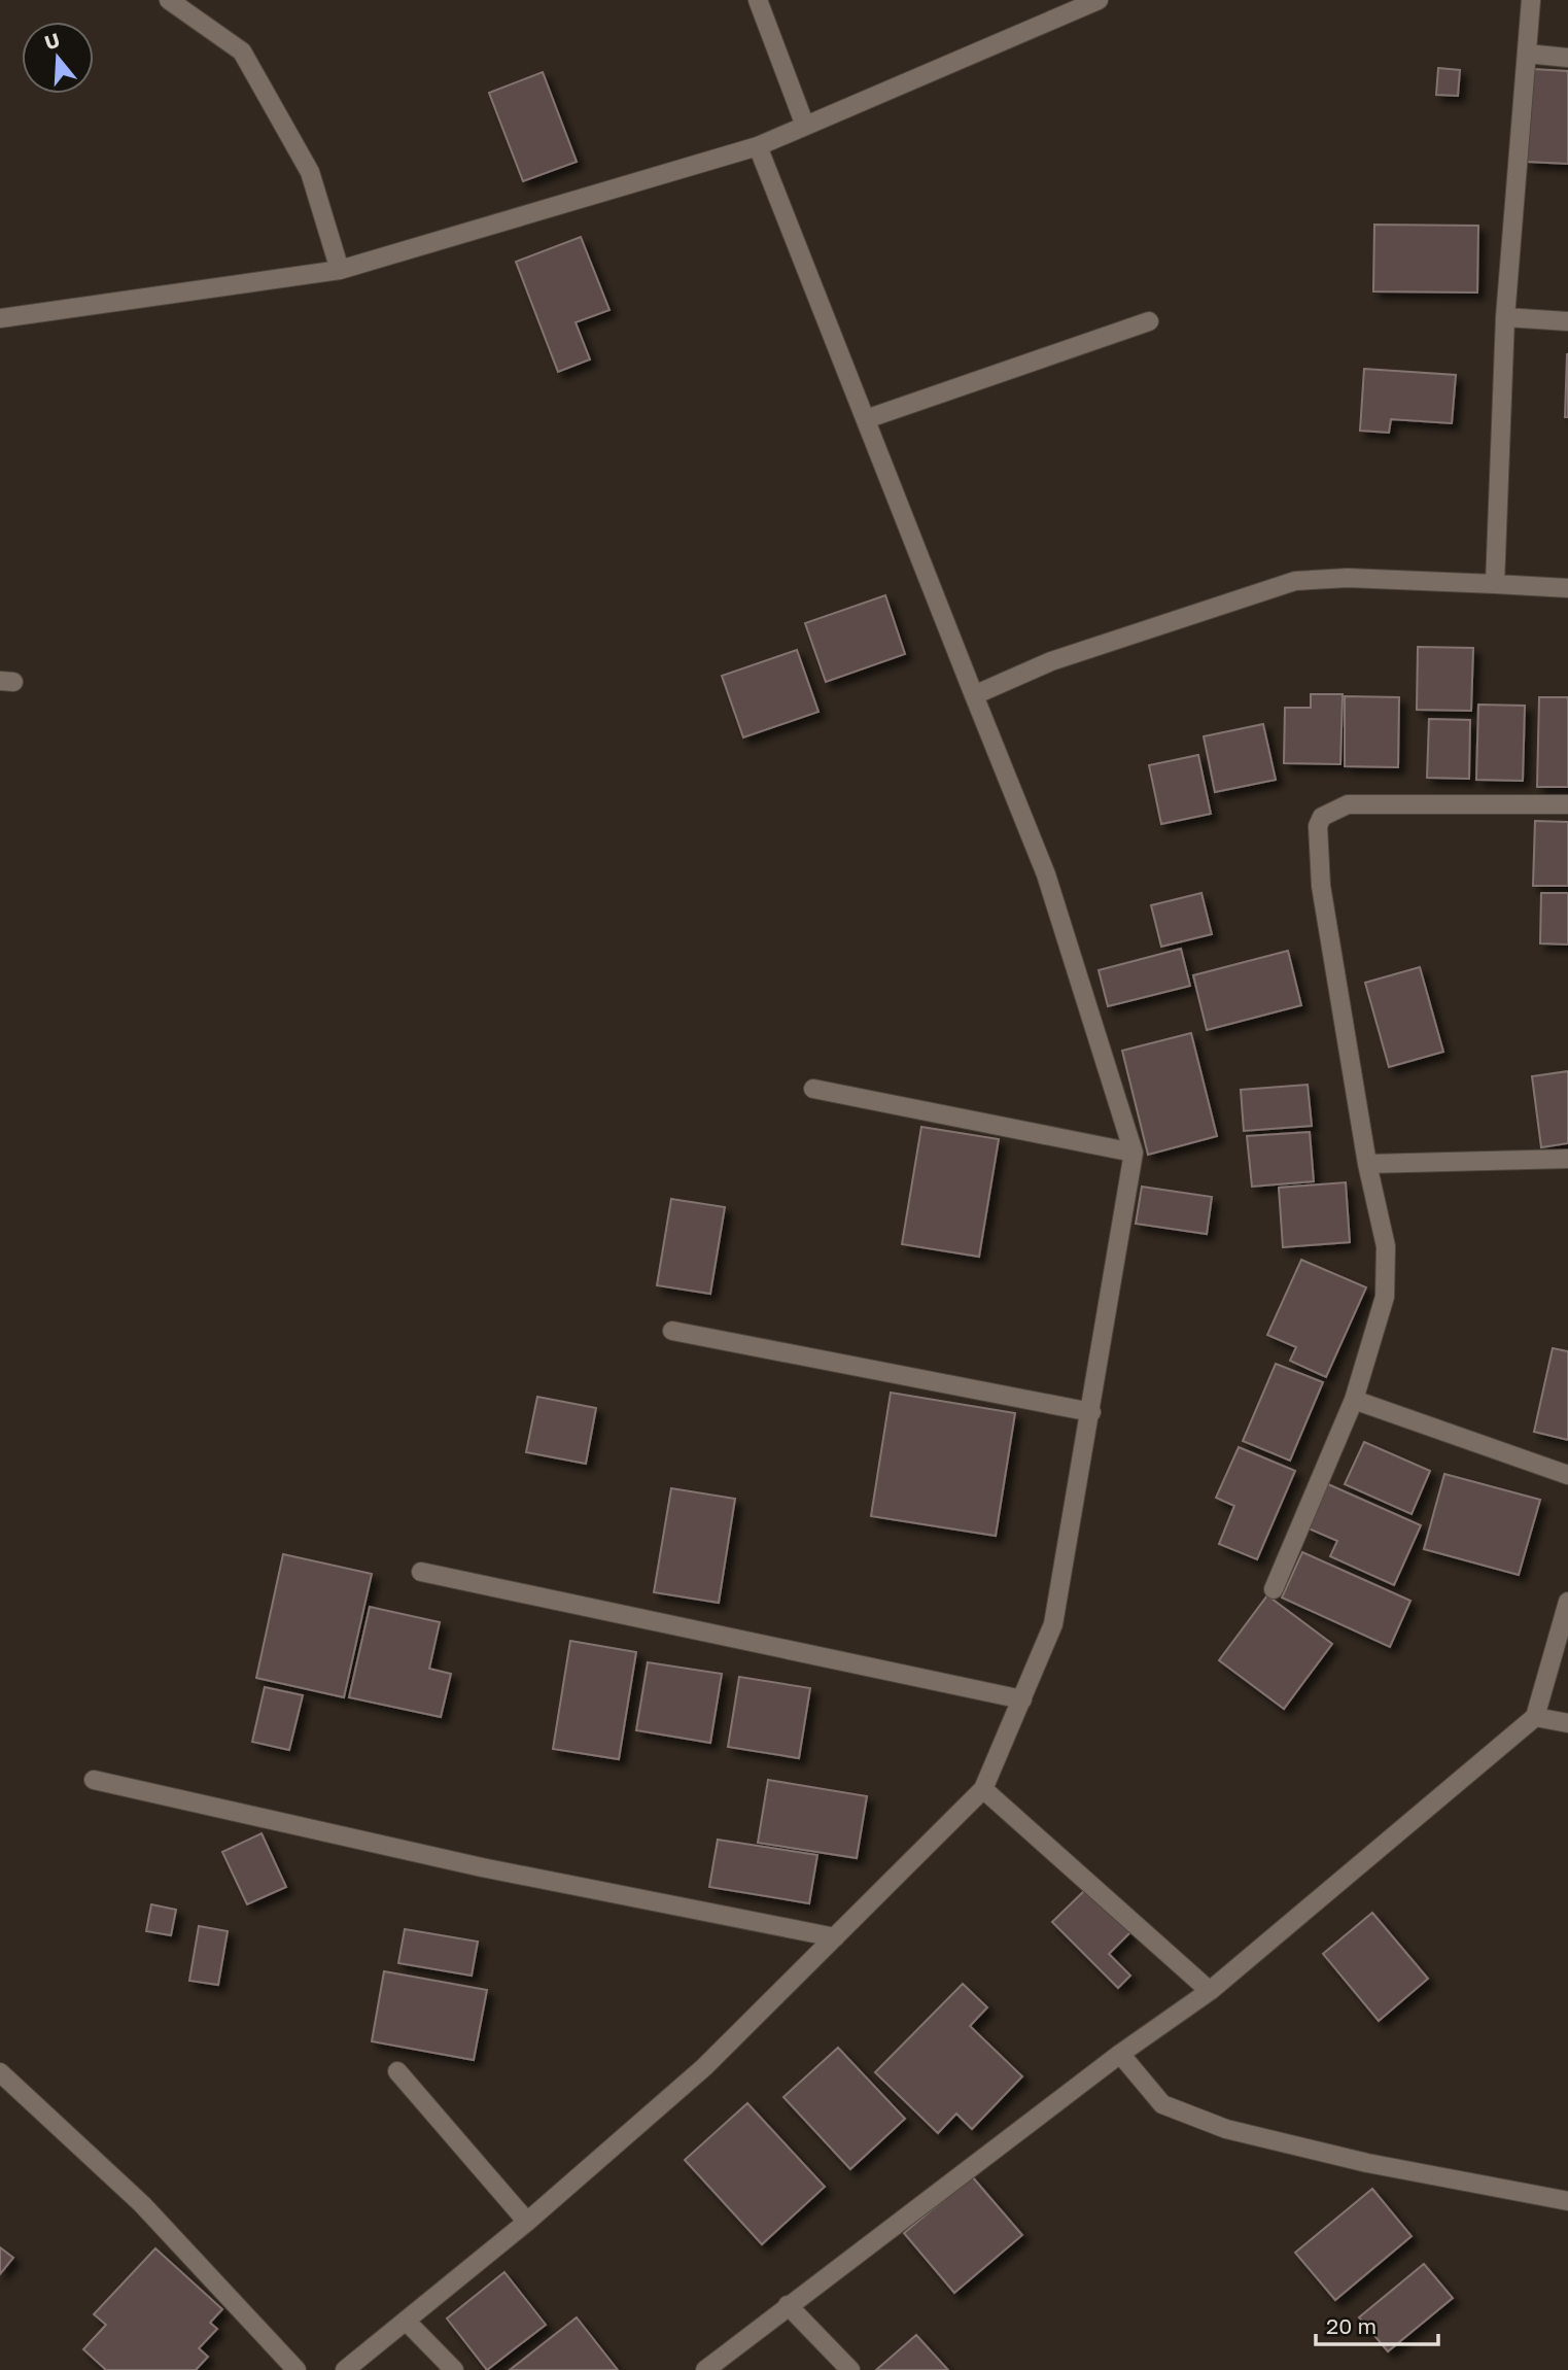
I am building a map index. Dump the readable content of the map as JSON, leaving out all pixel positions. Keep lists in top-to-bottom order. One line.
{"scale_bar":"20 m","north":"top"}
